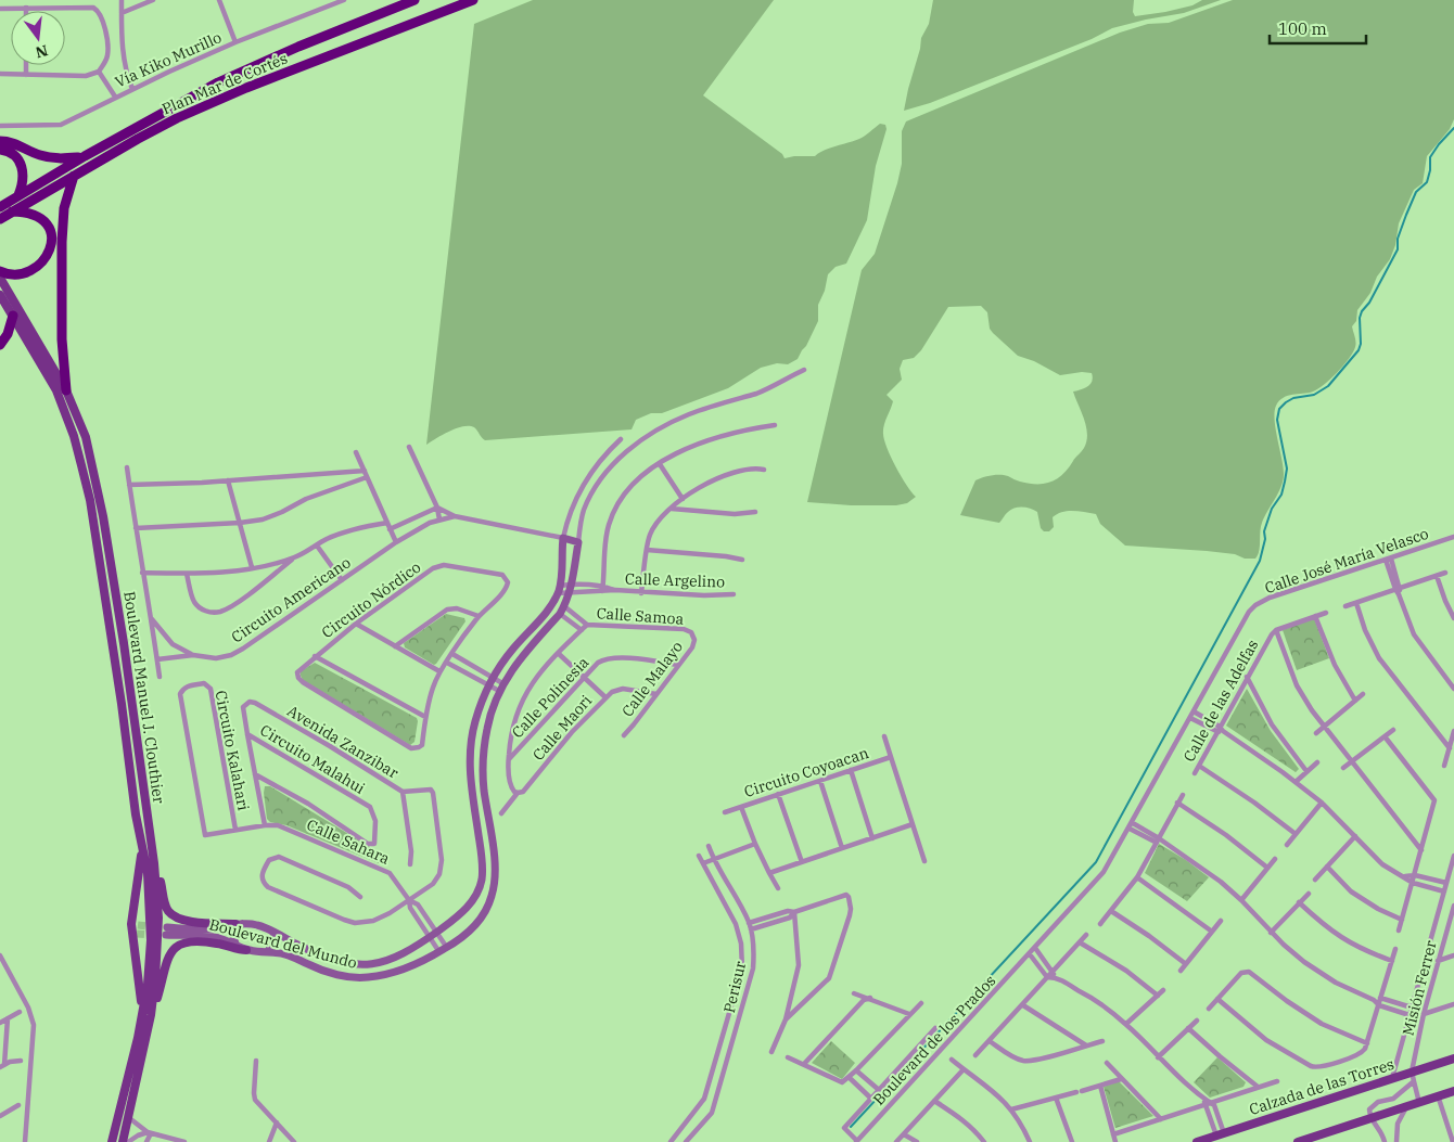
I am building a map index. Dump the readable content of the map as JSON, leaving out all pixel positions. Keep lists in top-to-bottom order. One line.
{"streets":{"highway":["Plan Mar de Cortés"],"main road":["Boulevard Manuel J. Clouthier","Calzada de las Torres"],"street":["Vía Kiko Murillo","Calle José María Velasco","Calle Argelino","Circuito Americano","Circuito Nórdico","Calle Samoa","Calle Malayo","Calle Polinesia","Calle de las Adelfas","Calle Maori","Avenida Zanzibar","Circuito Kalahari","Circuito Malahui","Circuito Coyoacan","Calle Sahara","Boulevard del Mundo","Perisur","Misión Ferrer","Boulevard de los Prados"]},"crossings":[["Calle José María Velasco","Boulevard de los Prados"],["Calle Argelino","Boulevard del Mundo"],["Calle Samoa","Calle Malayo"],["Calle Samoa","Calle Polinesia"],["Calle Samoa","Calle Maori"],["Calle Malayo","Calle Polinesia"],["Calle Malayo","Calle Maori"],["Avenida Zanzibar","Circuito Malahui"],["Avenida Zanzibar","Calle Sahara"],["Circuito Kalahari","Calle Sahara"],["Misión Ferrer","Calzada de las Torres"]],"scale_bar":"100 m","north":"bottom"}
